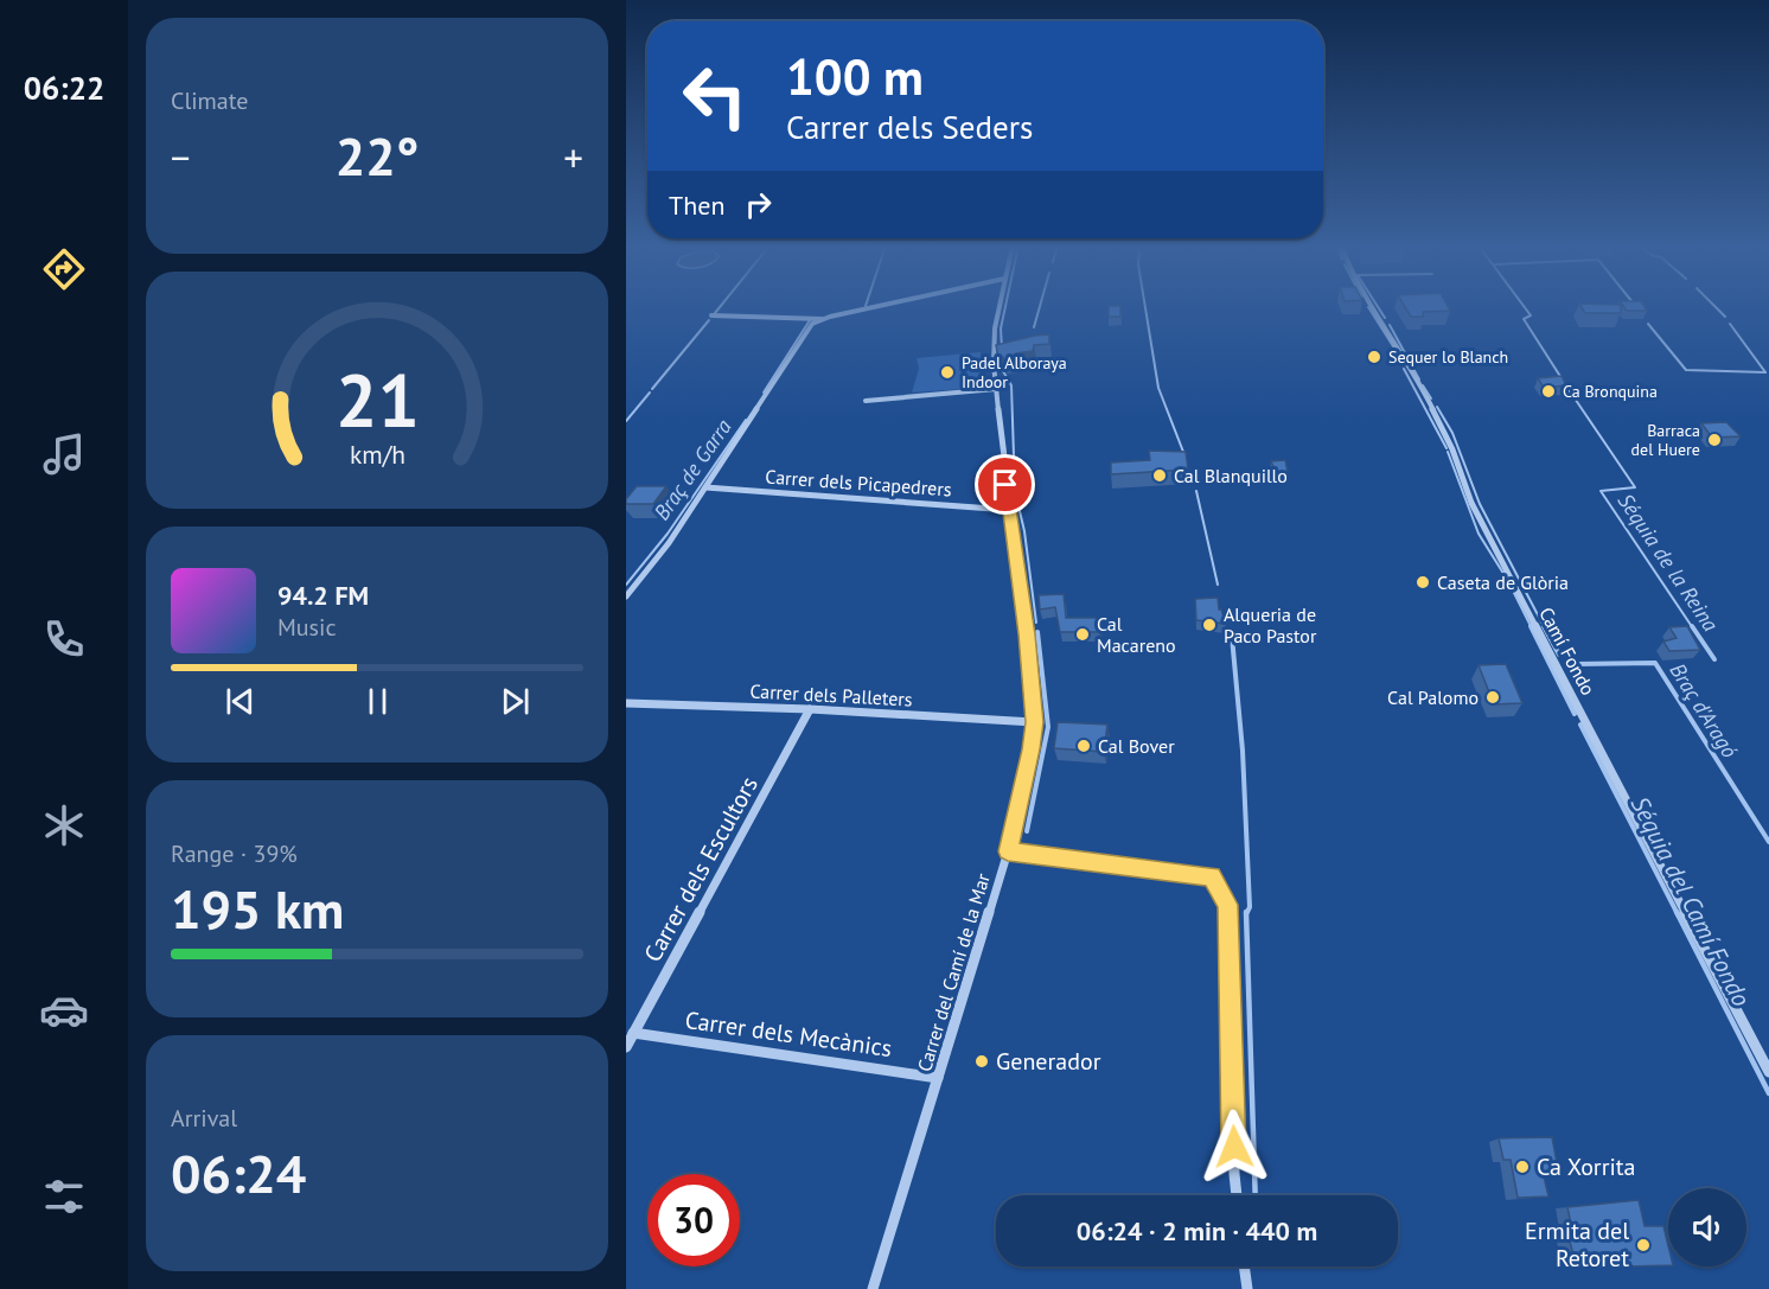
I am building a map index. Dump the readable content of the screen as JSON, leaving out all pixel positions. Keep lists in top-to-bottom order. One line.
{"streets":{"street":["Carrer dels Picapedrers","Camí Fondo","Carrer dels Palleters","Carrer dels Escultors","Carrer del Camí de la Mar","Carrer dels Mecànics"]},"crossings":[["Carrer dels Picapedrers","Carrer del Camí de la Mar"],["Carrer dels Palleters","Carrer dels Escultors"],["Carrer dels Palleters","Carrer del Camí de la Mar"],["Carrer dels Escultors","Carrer dels Mecànics"],["Carrer del Camí de la Mar","Carrer dels Mecànics"]],"water":["Braç de Garra","Séquia de la Reina","Braç d'Aragó","Séquia del Camí Fondo"],"places":["Sequer lo Blanch","Padel Alboraya Indoor","Ca Bronquina","Barraca del Huere","Cal Blanquillo","Caseta de Glòria","Alqueria de Paco Pastor","Cal Macareno","Cal Palomo","Cal Bover","Generador","Ca Xorrita","Ermita del Retoret"],"page":{"tabs":"06:22","tile":["Climate",["Range · 39%","195 km"],["Arrival","06:24"]],"turn":["100 m","Carrer dels Seders"],"heat":["−","22°","+"],"then":"Then","song":["94.2 FM","Music"],"limit":"30","trip":"06:24 · 2 min · 440 m","gauge":["21","km/h"]}}
